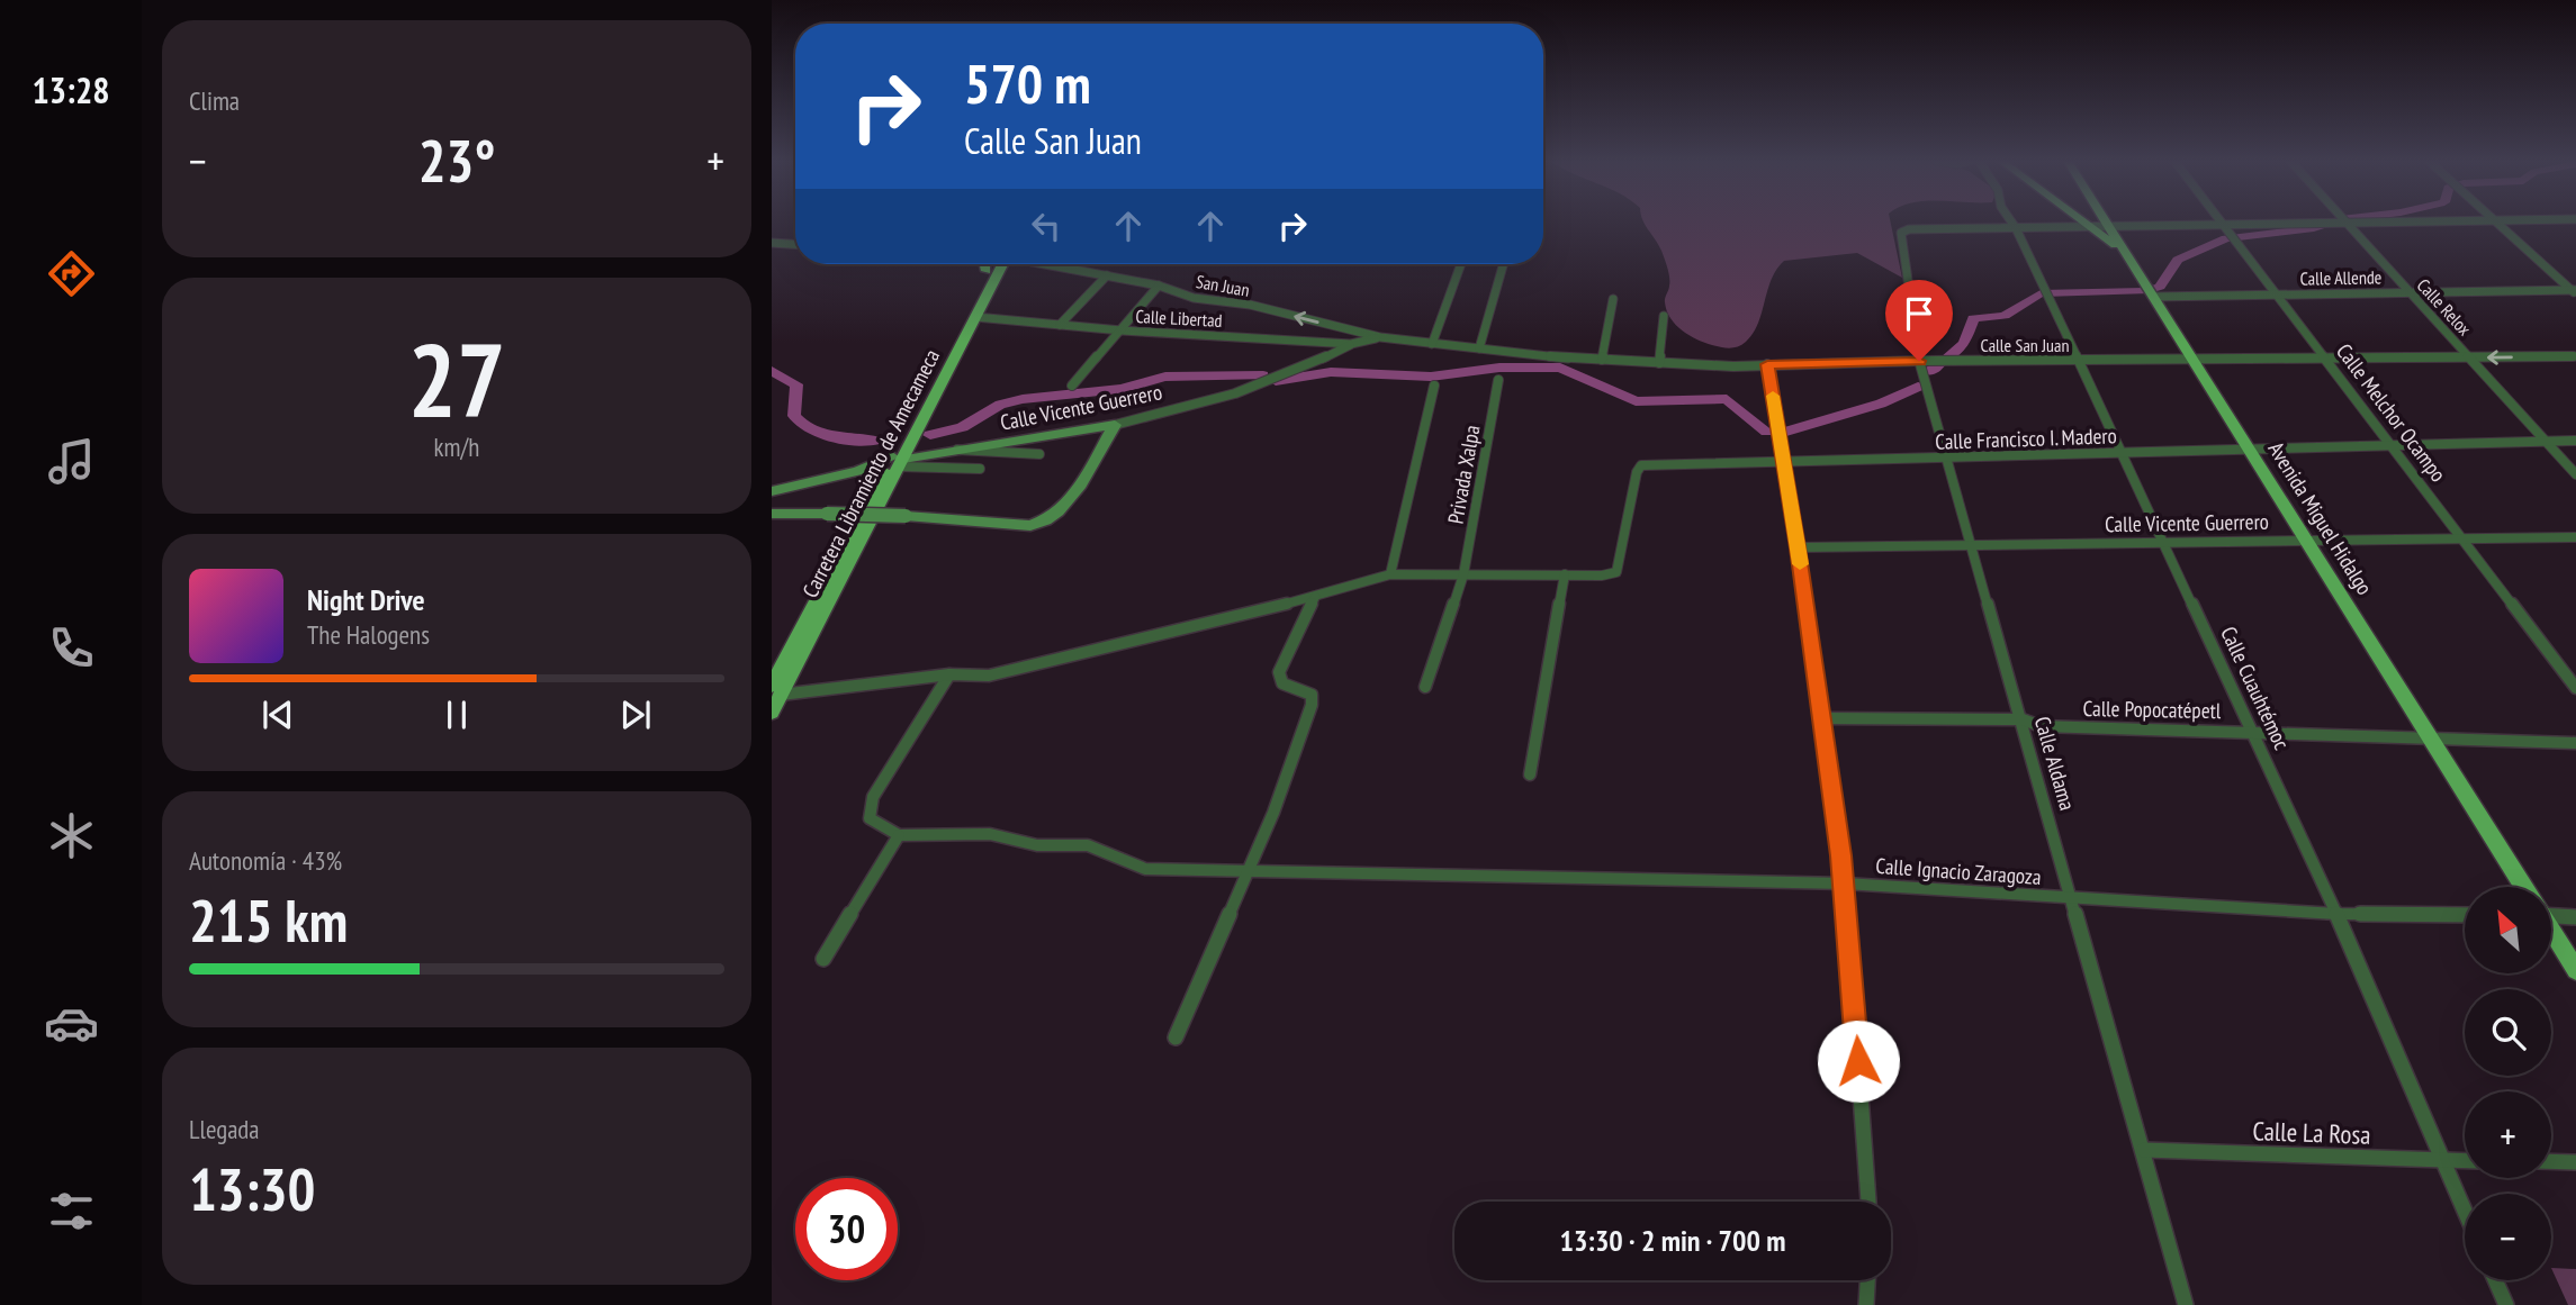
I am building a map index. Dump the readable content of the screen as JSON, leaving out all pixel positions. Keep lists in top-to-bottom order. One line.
{"streets":{"main road":["Carretera Libramiento de Amecameca","Avenida Miguel Hidalgo"],"street":["Calle Allende","San Juan","Calle Relox","Calle Libertad","Calle San Juan","Calle Vicente Guerrero","Calle Melchor Ocampo","Calle Francisco I. Madero","Privada Xalpa","Calle Cuauhtémoc","Calle Popocatépetl","Calle Aldama","Calle Ignacio Zaragoza","Calle La Rosa"]},"crossings":[["Calle Allende","Calle Relox"],["Calle Allende","Calle Melchor Ocampo"],["Calle Allende","Avenida Miguel Hidalgo"],["San Juan","Calle Libertad"],["San Juan","Calle San Juan"],["Calle Relox","Calle San Juan"],["Calle Relox","Calle Francisco I. Madero"],["Calle Libertad","Calle San Juan"],["Calle Libertad","Calle Vicente Guerrero"],["Calle Libertad","Carretera Libramiento de Amecameca"],["Calle San Juan","Calle Melchor Ocampo"],["Calle San Juan","Avenida Miguel Hidalgo"],["Calle San Juan","Calle Cuauhtémoc"],["Calle San Juan","Calle Aldama"],["Calle Vicente Guerrero","Calle Melchor Ocampo"],["Calle Vicente Guerrero","Carretera Libramiento de Amecameca"],["Calle Vicente Guerrero","Avenida Miguel Hidalgo"],["Calle Vicente Guerrero","Calle Cuauhtémoc"],["Calle Vicente Guerrero","Calle Aldama"],["Calle Melchor Ocampo","Calle Francisco I. Madero"],["Calle Francisco I. Madero","Avenida Miguel Hidalgo"],["Calle Francisco I. Madero","Calle Cuauhtémoc"],["Calle Francisco I. Madero","Calle Aldama"],["Avenida Miguel Hidalgo","Calle Popocatépetl"],["Calle Cuauhtémoc","Calle Popocatépetl"],["Calle Cuauhtémoc","Calle Aldama"],["Calle Cuauhtémoc","Calle Ignacio Zaragoza"],["Calle Cuauhtémoc","Calle La Rosa"],["Calle Popocatépetl","Calle Aldama"],["Calle Aldama","Calle Ignacio Zaragoza"],["Calle Aldama","Calle La Rosa"]],"one_way":["San Juan"],"north":"top left","page":{"tabs":"13:28","tile":["Clima",["27","km/h"],["Autonomía · 43%","215 km"],["Llegada","13:30"]],"turn":["570 m","Calle San Juan"],"heat":["−","23°","+"],"song":["Night Drive","The Halogens"],"map_buttons":["+","−"],"limit":"30","trip":"13:30 · 2 min · 700 m"}}
